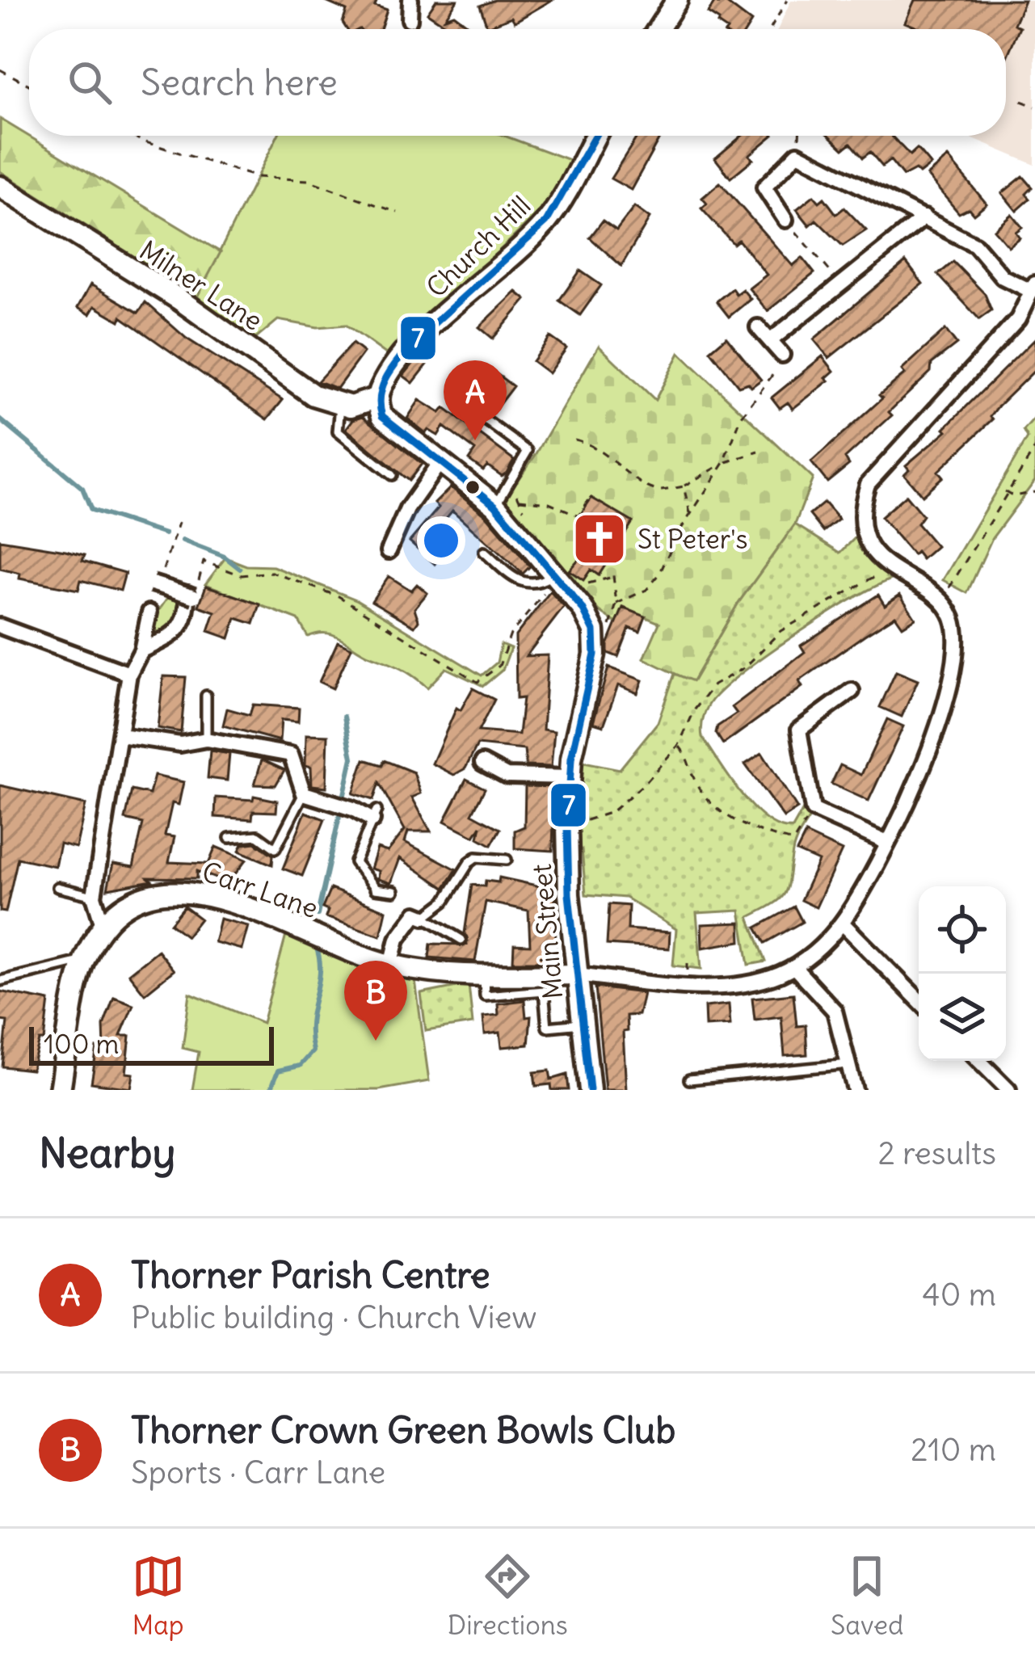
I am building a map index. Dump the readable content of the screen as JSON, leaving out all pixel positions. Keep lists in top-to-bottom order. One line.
{"streets":{"street":["Church Hill","Milner Lane","Carr Lane","Main Street"]},"crossings":[["Carr Lane","Main Street"]],"places":{"church":["St Peter's"]},"lines":["transit line 7"],"scale_bar":"100 m","page":{"search":"Search here","pins":["A","B"],"scale":"100 m","heading":["Nearby","2 results"],"list":[{"mark":"A","name":"Thorner Parish Centre","note":"Public building · Church View","value":"40 m"},{"mark":"B","name":"Thorner Crown Green Bowls Club","note":"Sports · Carr Lane","value":"210 m"}],"nav":["Map","Directions","Saved"]}}
